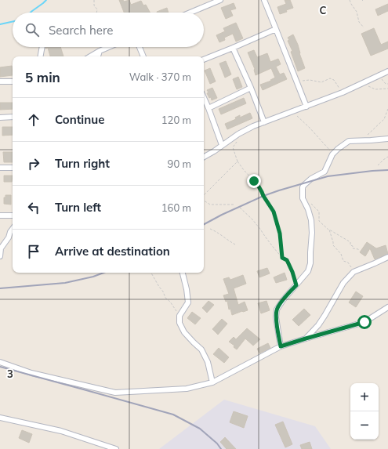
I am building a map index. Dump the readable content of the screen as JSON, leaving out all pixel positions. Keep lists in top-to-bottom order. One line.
{"page":{"search":"Search here","heading":["5 min","Walk · 370 m"],"list":[["Continue","120 m"],["Turn right","90 m"],["Turn left","160 m"],"Arrive at destination"],"map_buttons":["+","−"]},"grid":{"columns":["C"],"rows":["3"]}}
